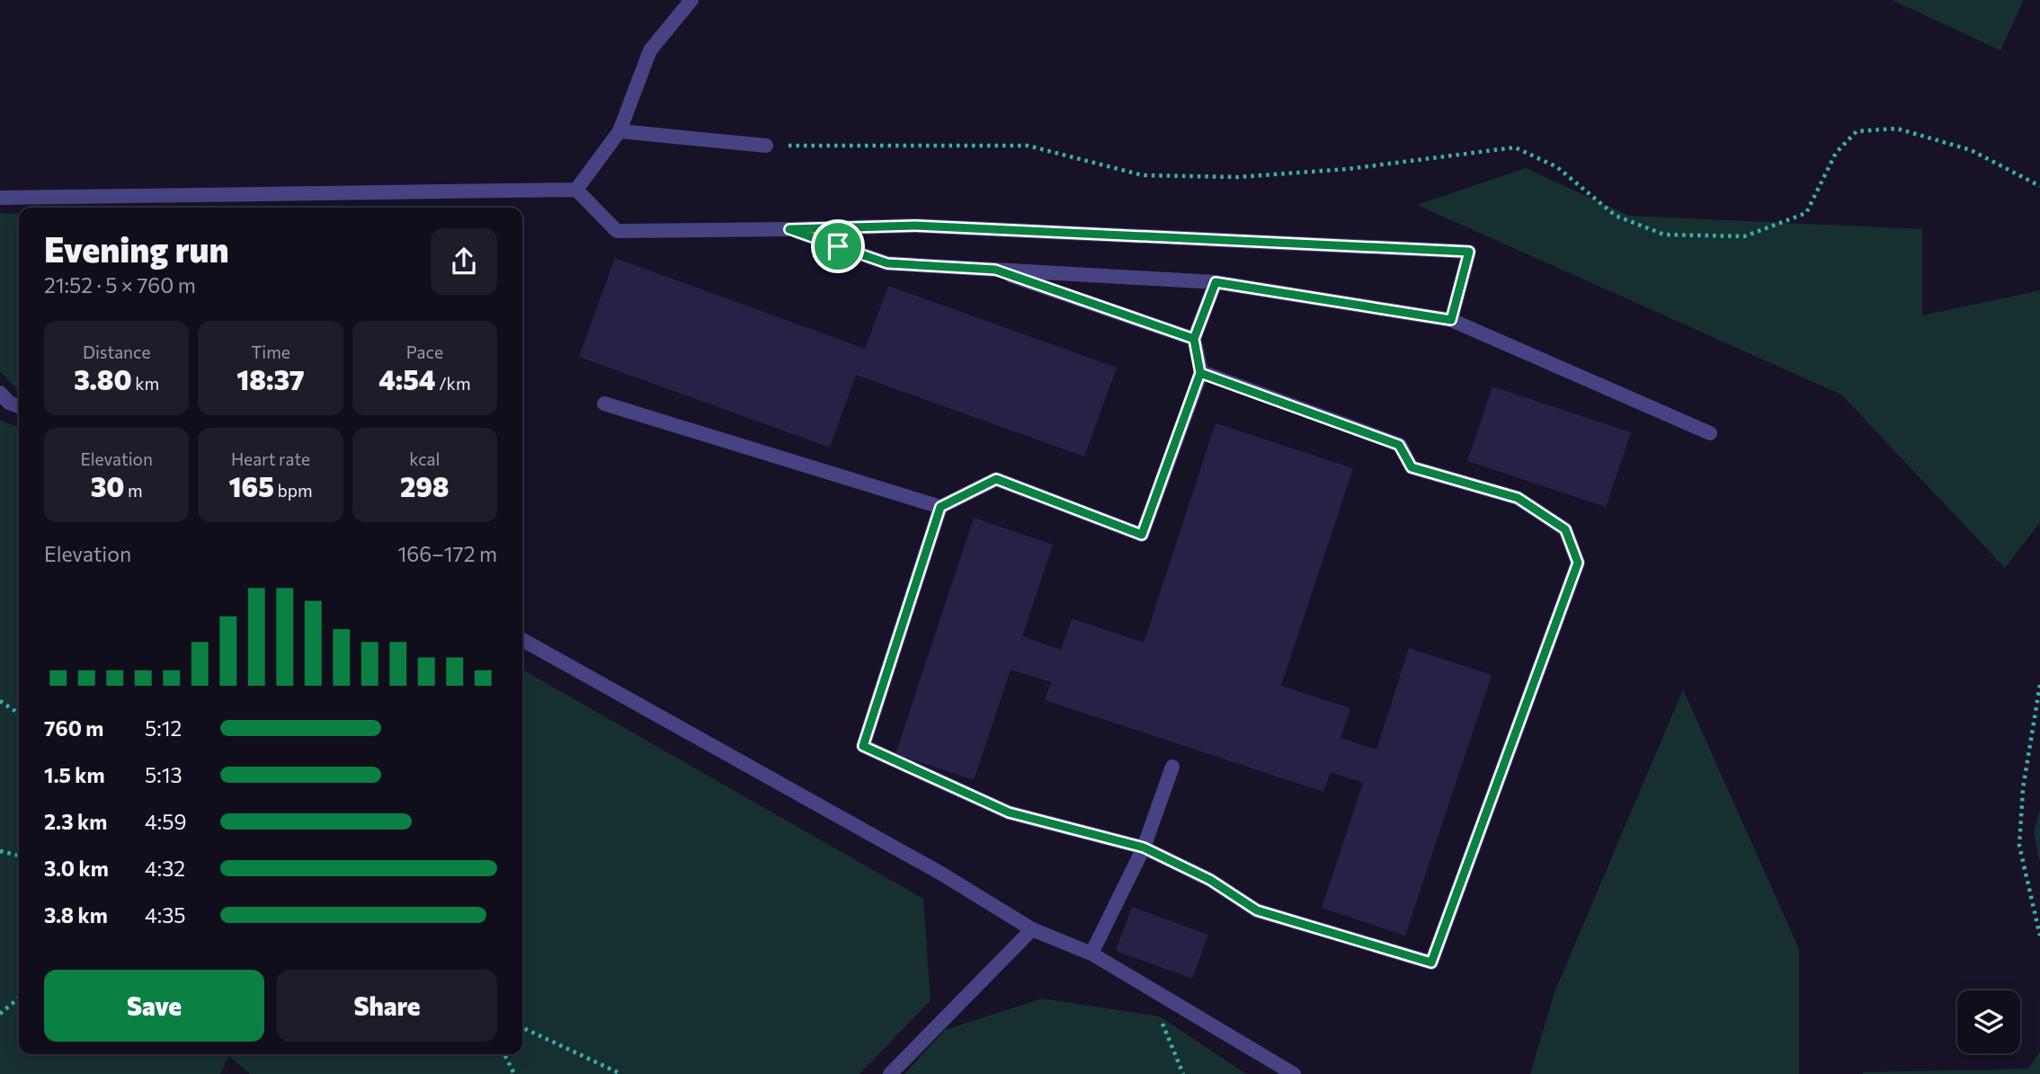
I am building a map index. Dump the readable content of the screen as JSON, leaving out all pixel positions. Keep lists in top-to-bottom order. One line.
{"page":{"heading":["Evening run","21:52 · 5 × 760 m"],"stats":[["Distance","3.80 km"],["Time","18:37"],["Pace","4:54 /km"],["Elevation","30 m"],["Heart rate","165 bpm"],["kcal","298"]],"chart":["Elevation","166–172 m"],"list":[{"name":"760 m","note":"5:12"},{"name":"1.5 km","note":"5:13"},{"name":"2.3 km","note":"4:59"},{"name":"3.0 km","note":"4:32"},{"name":"3.8 km","note":"4:35"}],"buttons":["Save","Share"]}}
